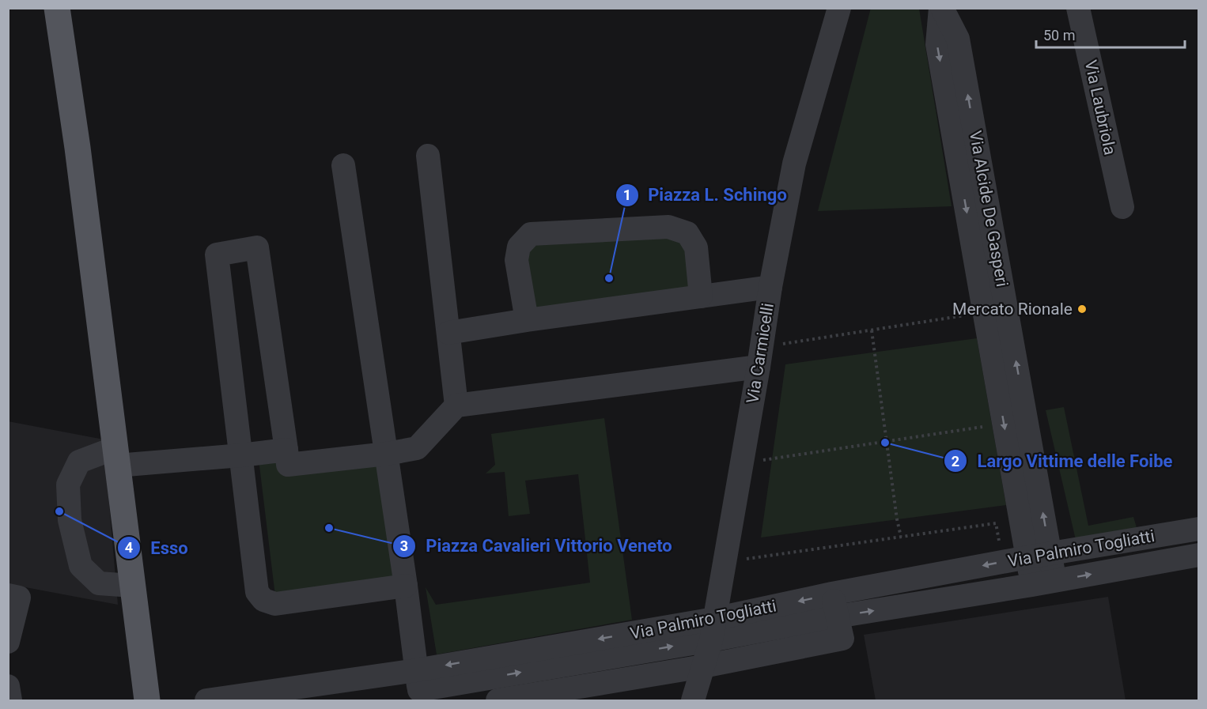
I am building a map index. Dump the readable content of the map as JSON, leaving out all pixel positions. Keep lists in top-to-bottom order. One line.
{"streets":{"street":["Via Laubriola","Via Alcide De Gasperi","Via Carmicelli","Via Palmiro Togliatti"]},"crossings":[["Via Alcide De Gasperi","Via Palmiro Togliatti"],["Via Carmicelli","Via Palmiro Togliatti"]],"places":["Piazza L. Schingo","Mercato Rionale","Largo Vittime delle Foibe","Esso","Piazza Cavalieri Vittorio Veneto"],"scale_bar":"50 m"}
